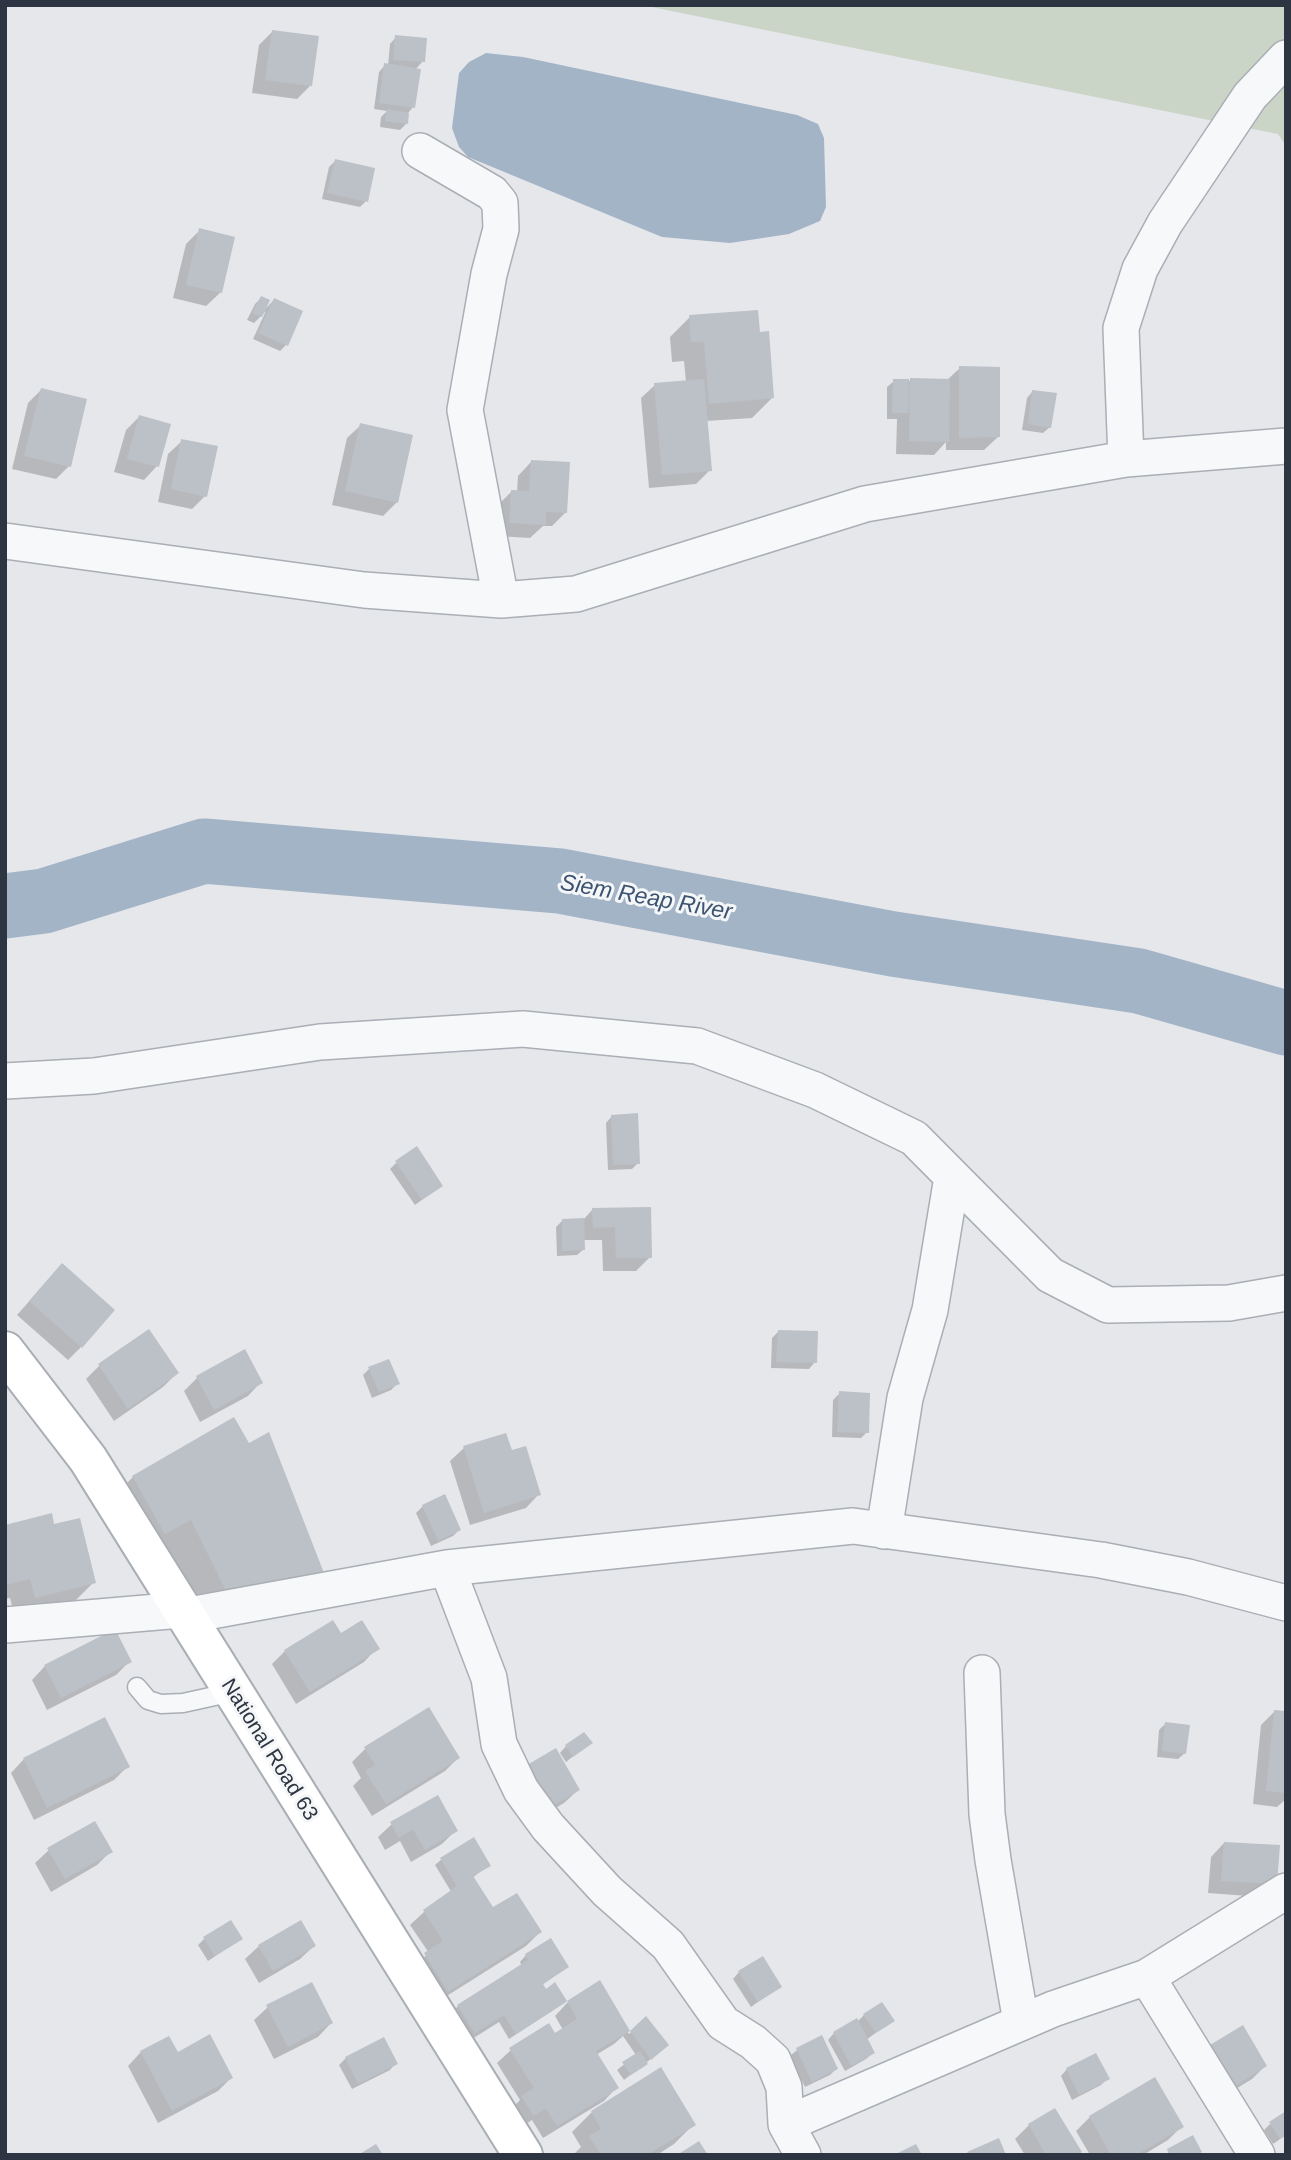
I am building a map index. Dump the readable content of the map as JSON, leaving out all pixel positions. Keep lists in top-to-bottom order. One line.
{"streets":{"street":["National Road 63"]},"water":["Siem Reap River"]}
